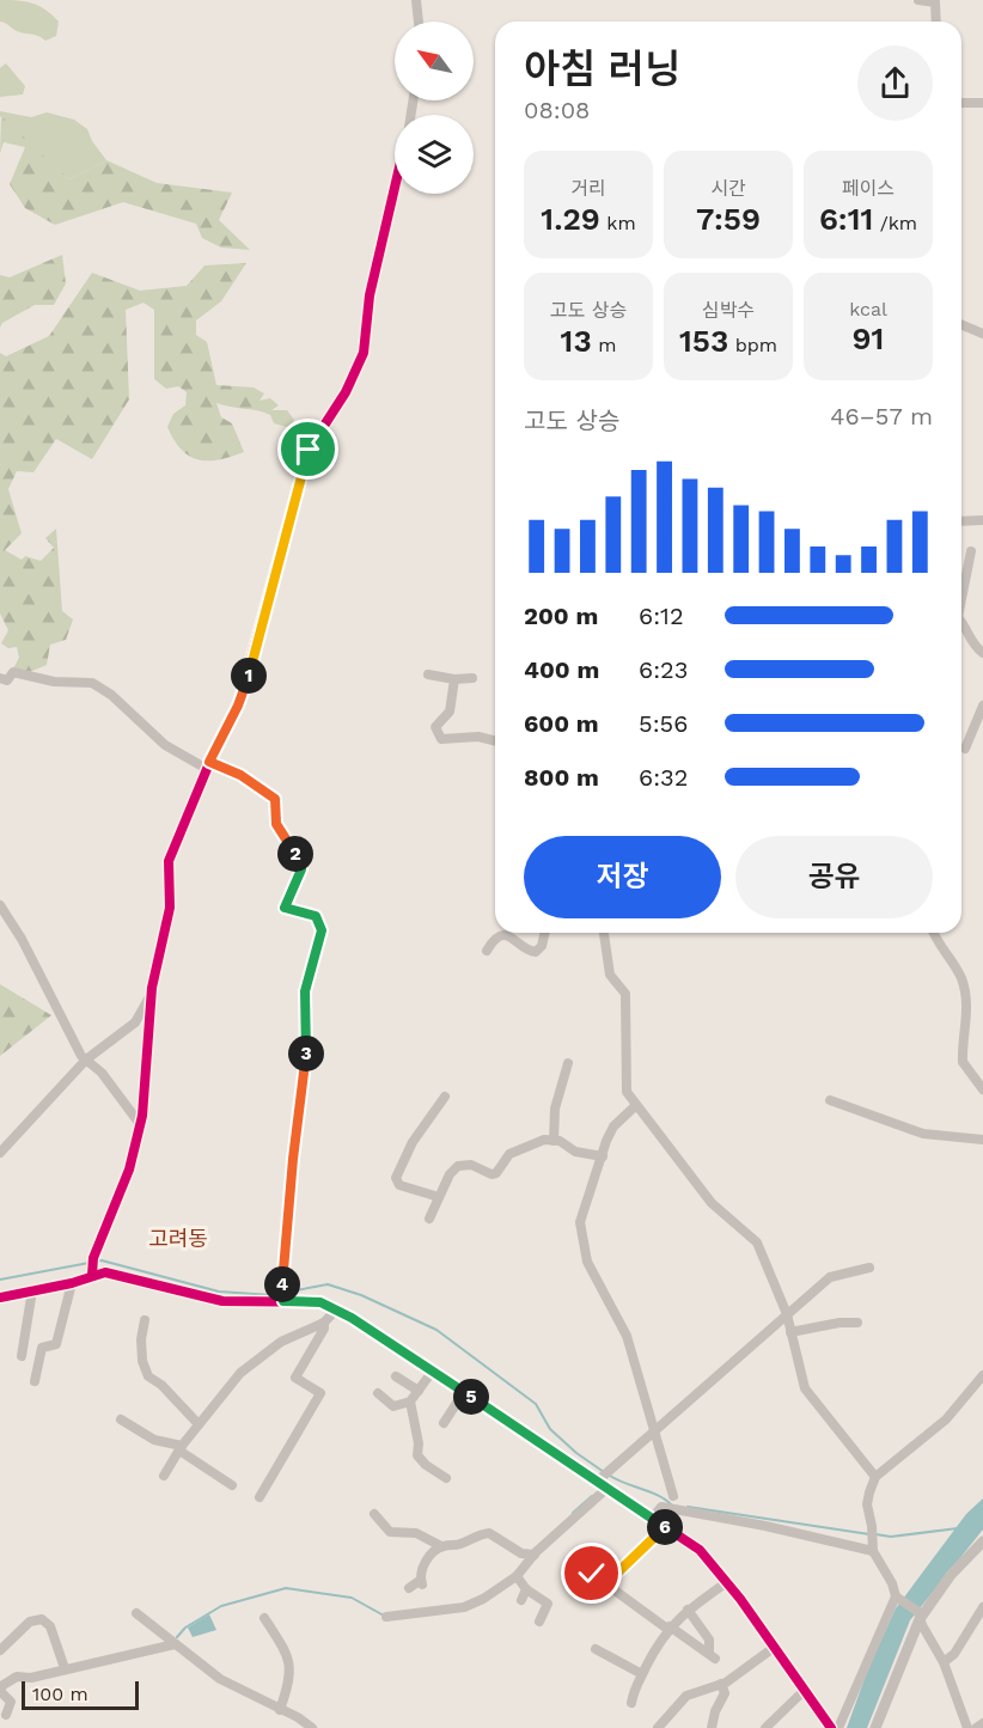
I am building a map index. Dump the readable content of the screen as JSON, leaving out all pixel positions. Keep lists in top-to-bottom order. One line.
{"districts":["고려동"],"scale_bar":"100 m","north":"top left","page":{"heading":["아침 러닝","08:08"],"stats":[["거리","1.29 km"],["시간","7:59"],["페이스","6:11 /km"],["고도 상승","13 m"],["심박수","153 bpm"],["kcal","91"]],"chart":["고도 상승","46–57 m"],"list":[{"name":"200 m","note":"6:12"},{"name":"400 m","note":"6:23"},{"name":"600 m","note":"5:56"},{"name":"800 m","note":"6:32"}],"pins":["1","2","3","4","5","6"],"buttons":["저장","공유"],"scale":"100 m"}}
